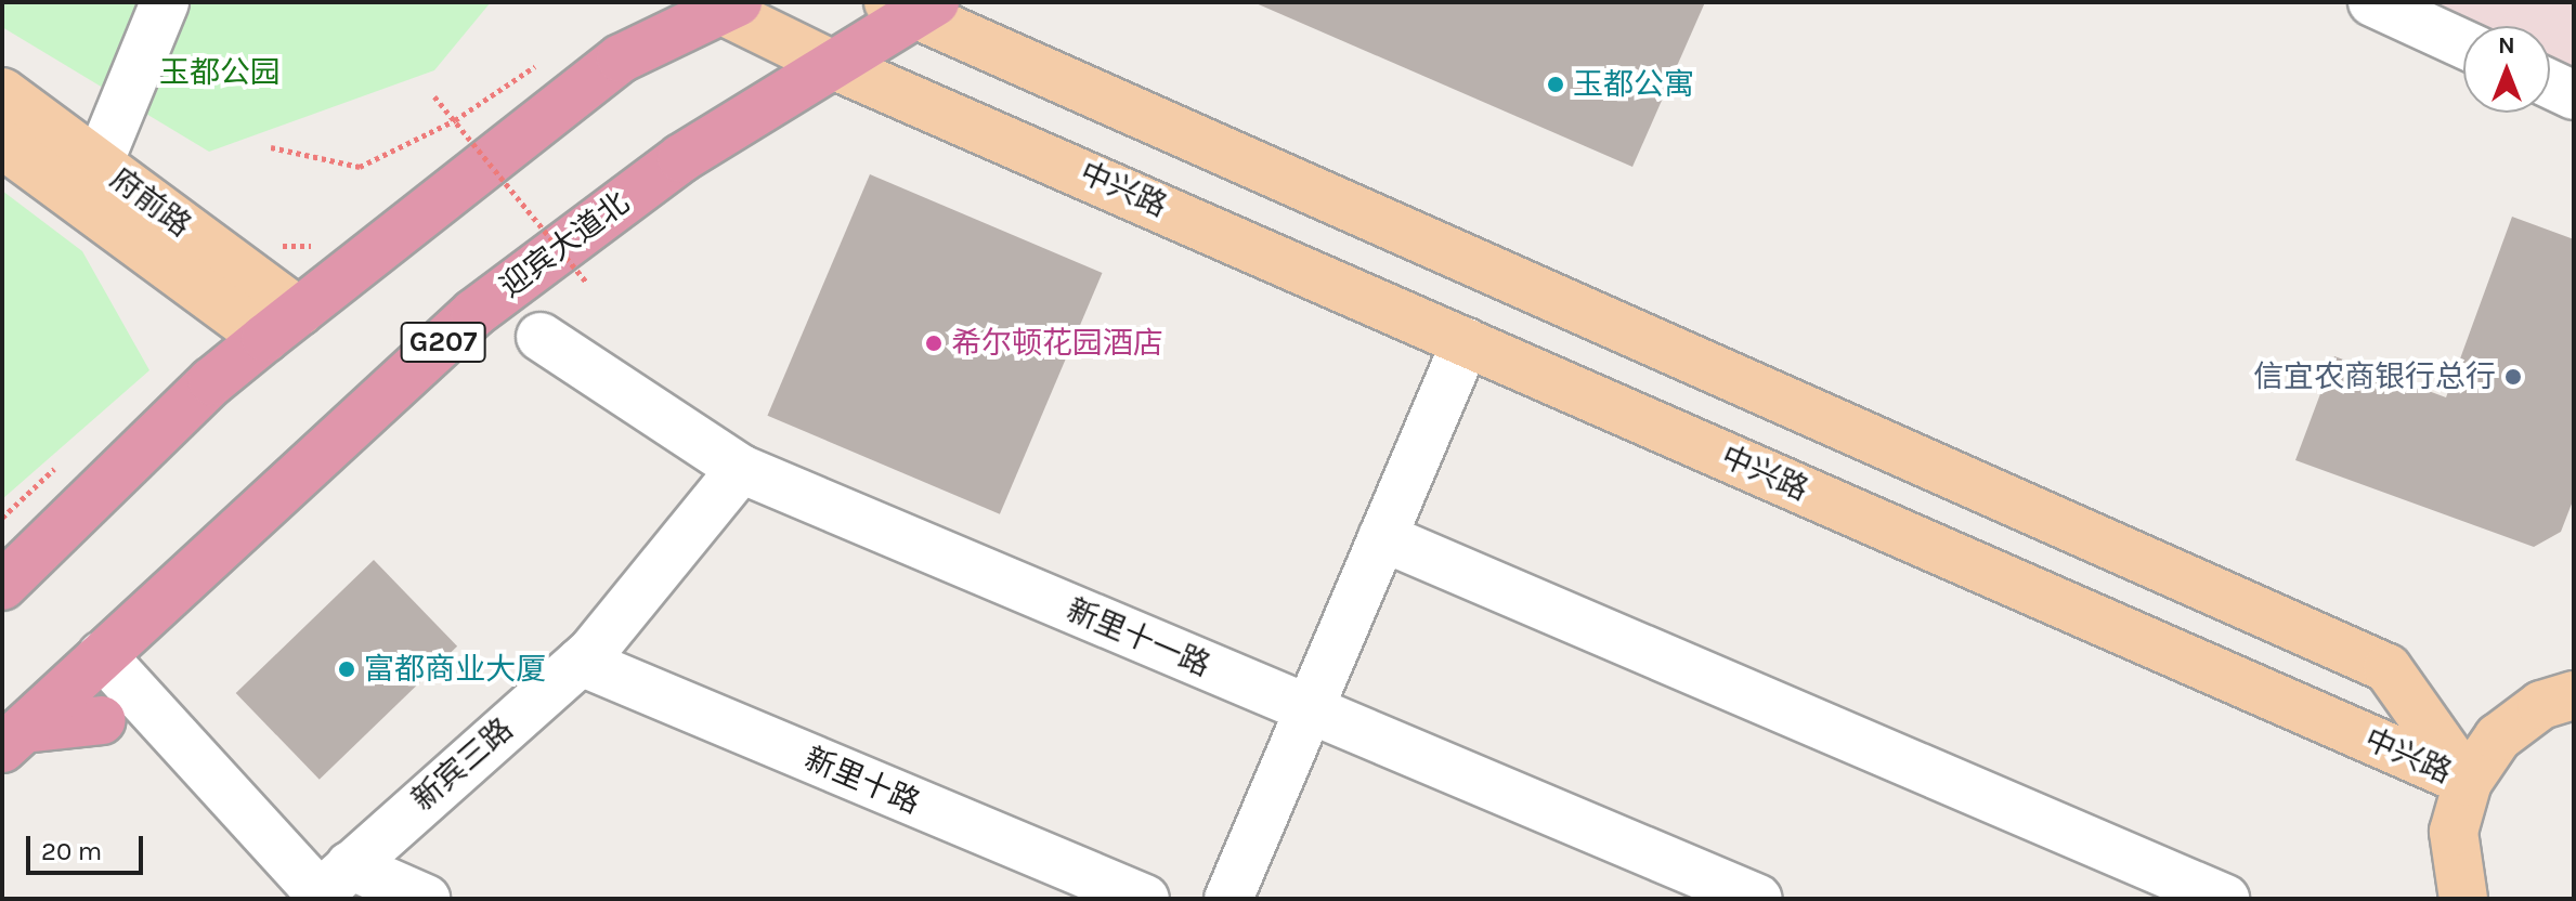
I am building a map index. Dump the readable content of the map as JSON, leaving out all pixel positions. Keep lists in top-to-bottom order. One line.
{"streets":{"highway":["迎宾大道北","G207"],"main road":["中兴路","府前路"],"street":["新里十一路","新宾三路","新里十路"]},"crossings":[["中兴路","迎宾大道北"],["迎宾大道北","新里十一路"],["新里十一路","新宾三路"],["新宾三路","新里十路"]],"parks":["玉都公园"],"places":["玉都公寓","希尔顿花园酒店","信宜农商银行总行","富都商业大厦"],"scale_bar":"20 m","north":"top"}
